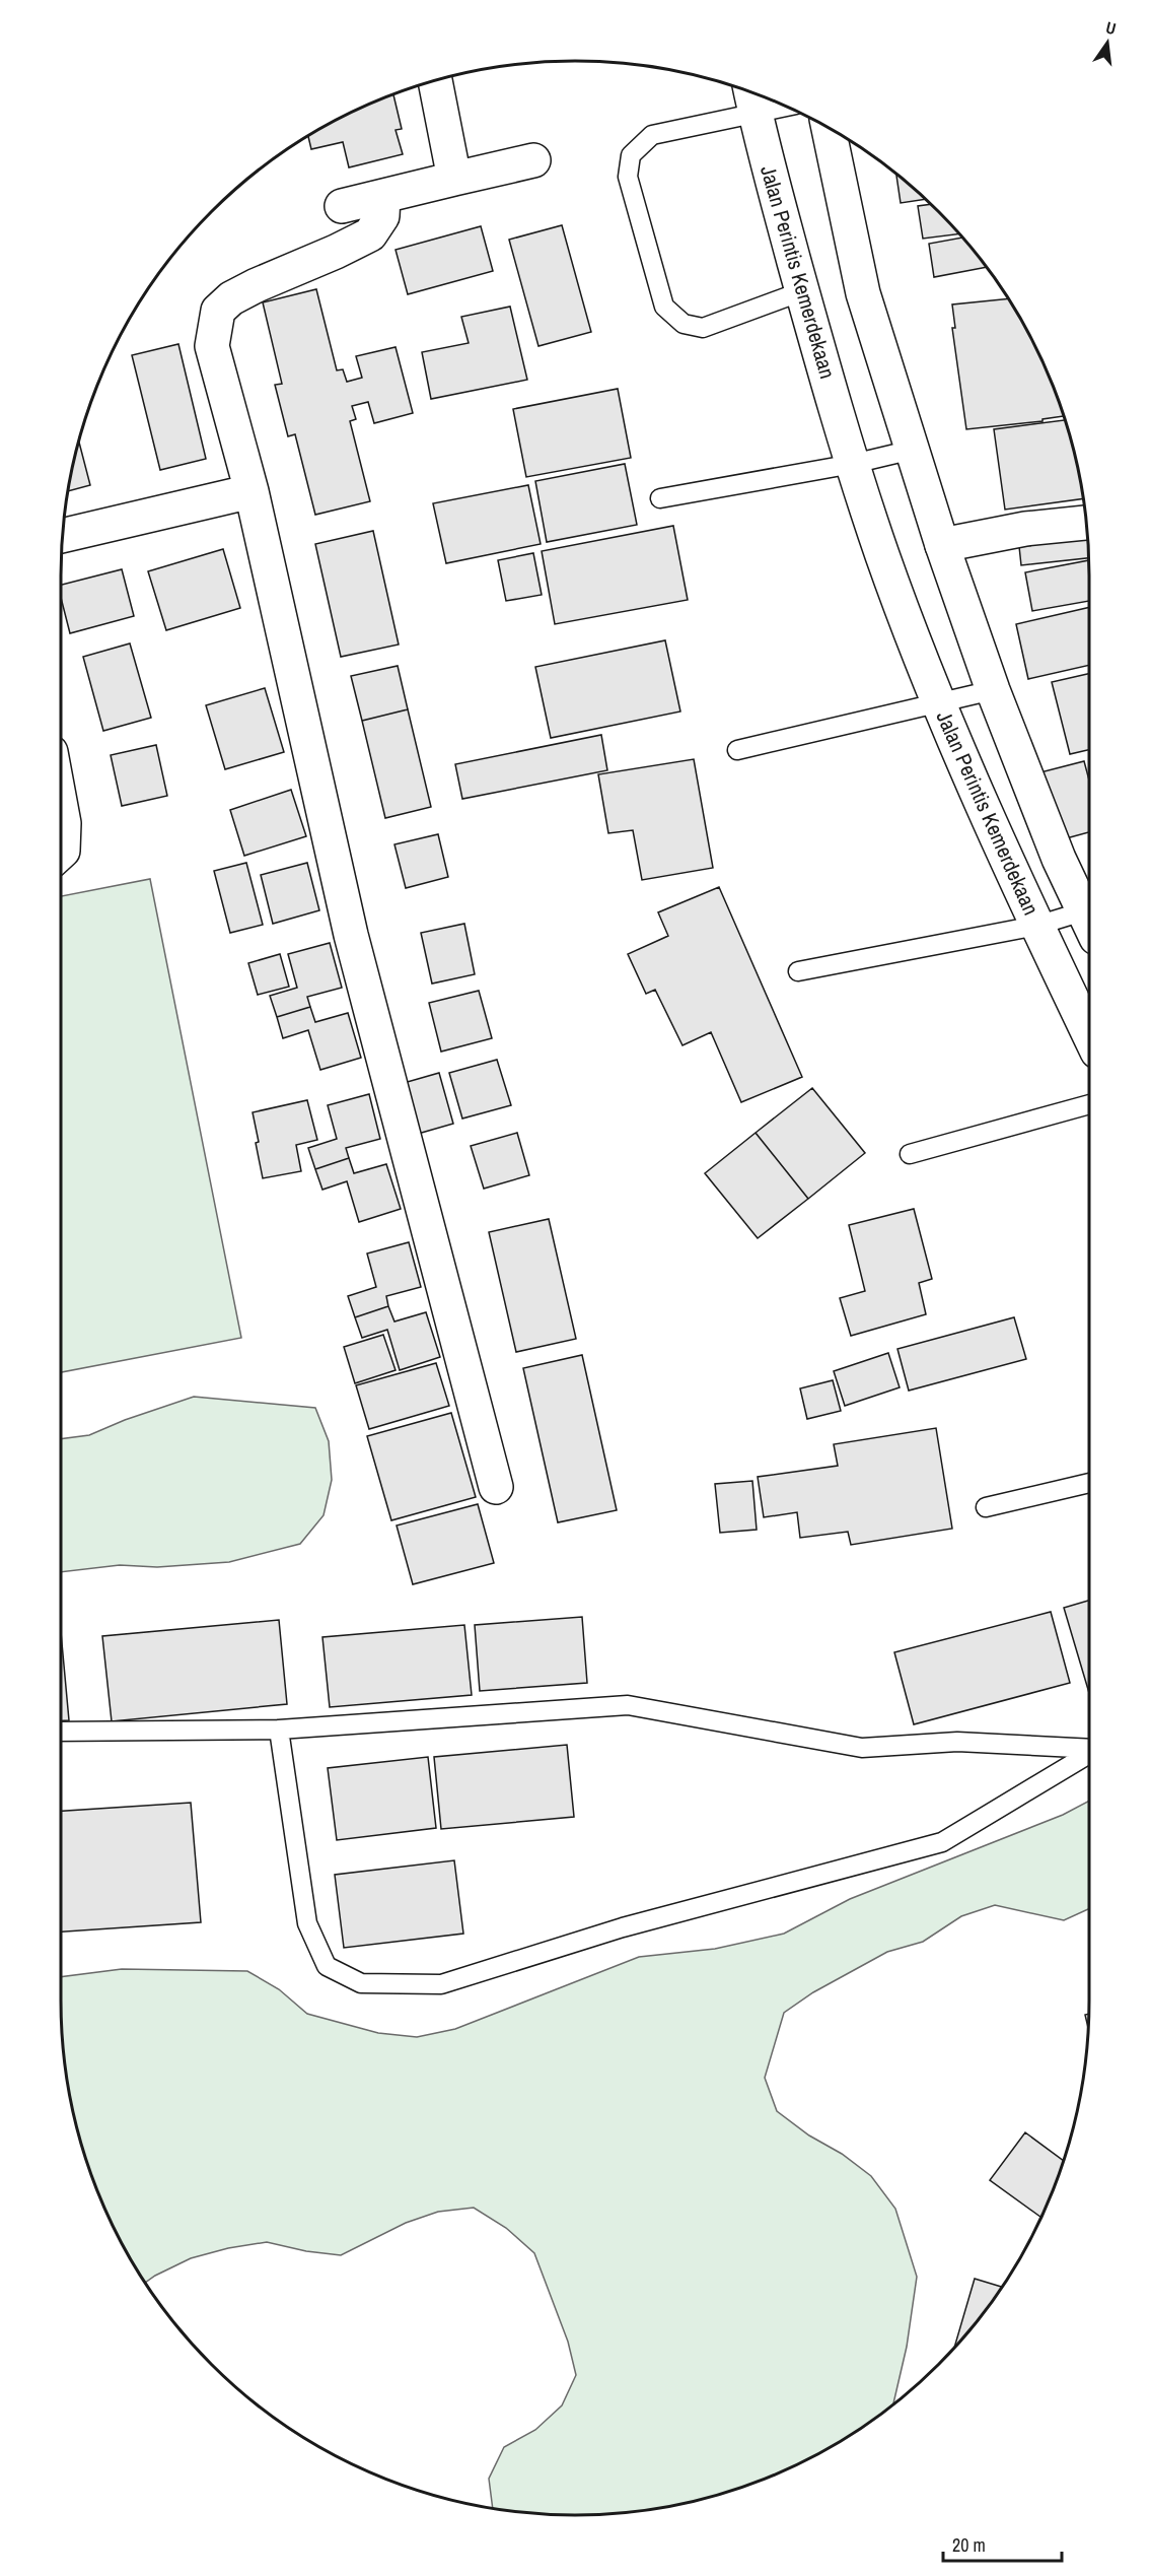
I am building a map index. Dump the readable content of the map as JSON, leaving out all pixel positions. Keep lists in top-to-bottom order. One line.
{"streets":{"main road":["Jalan Perintis Kemerdekaan"]},"scale_bar":"20 m","north":"top"}
